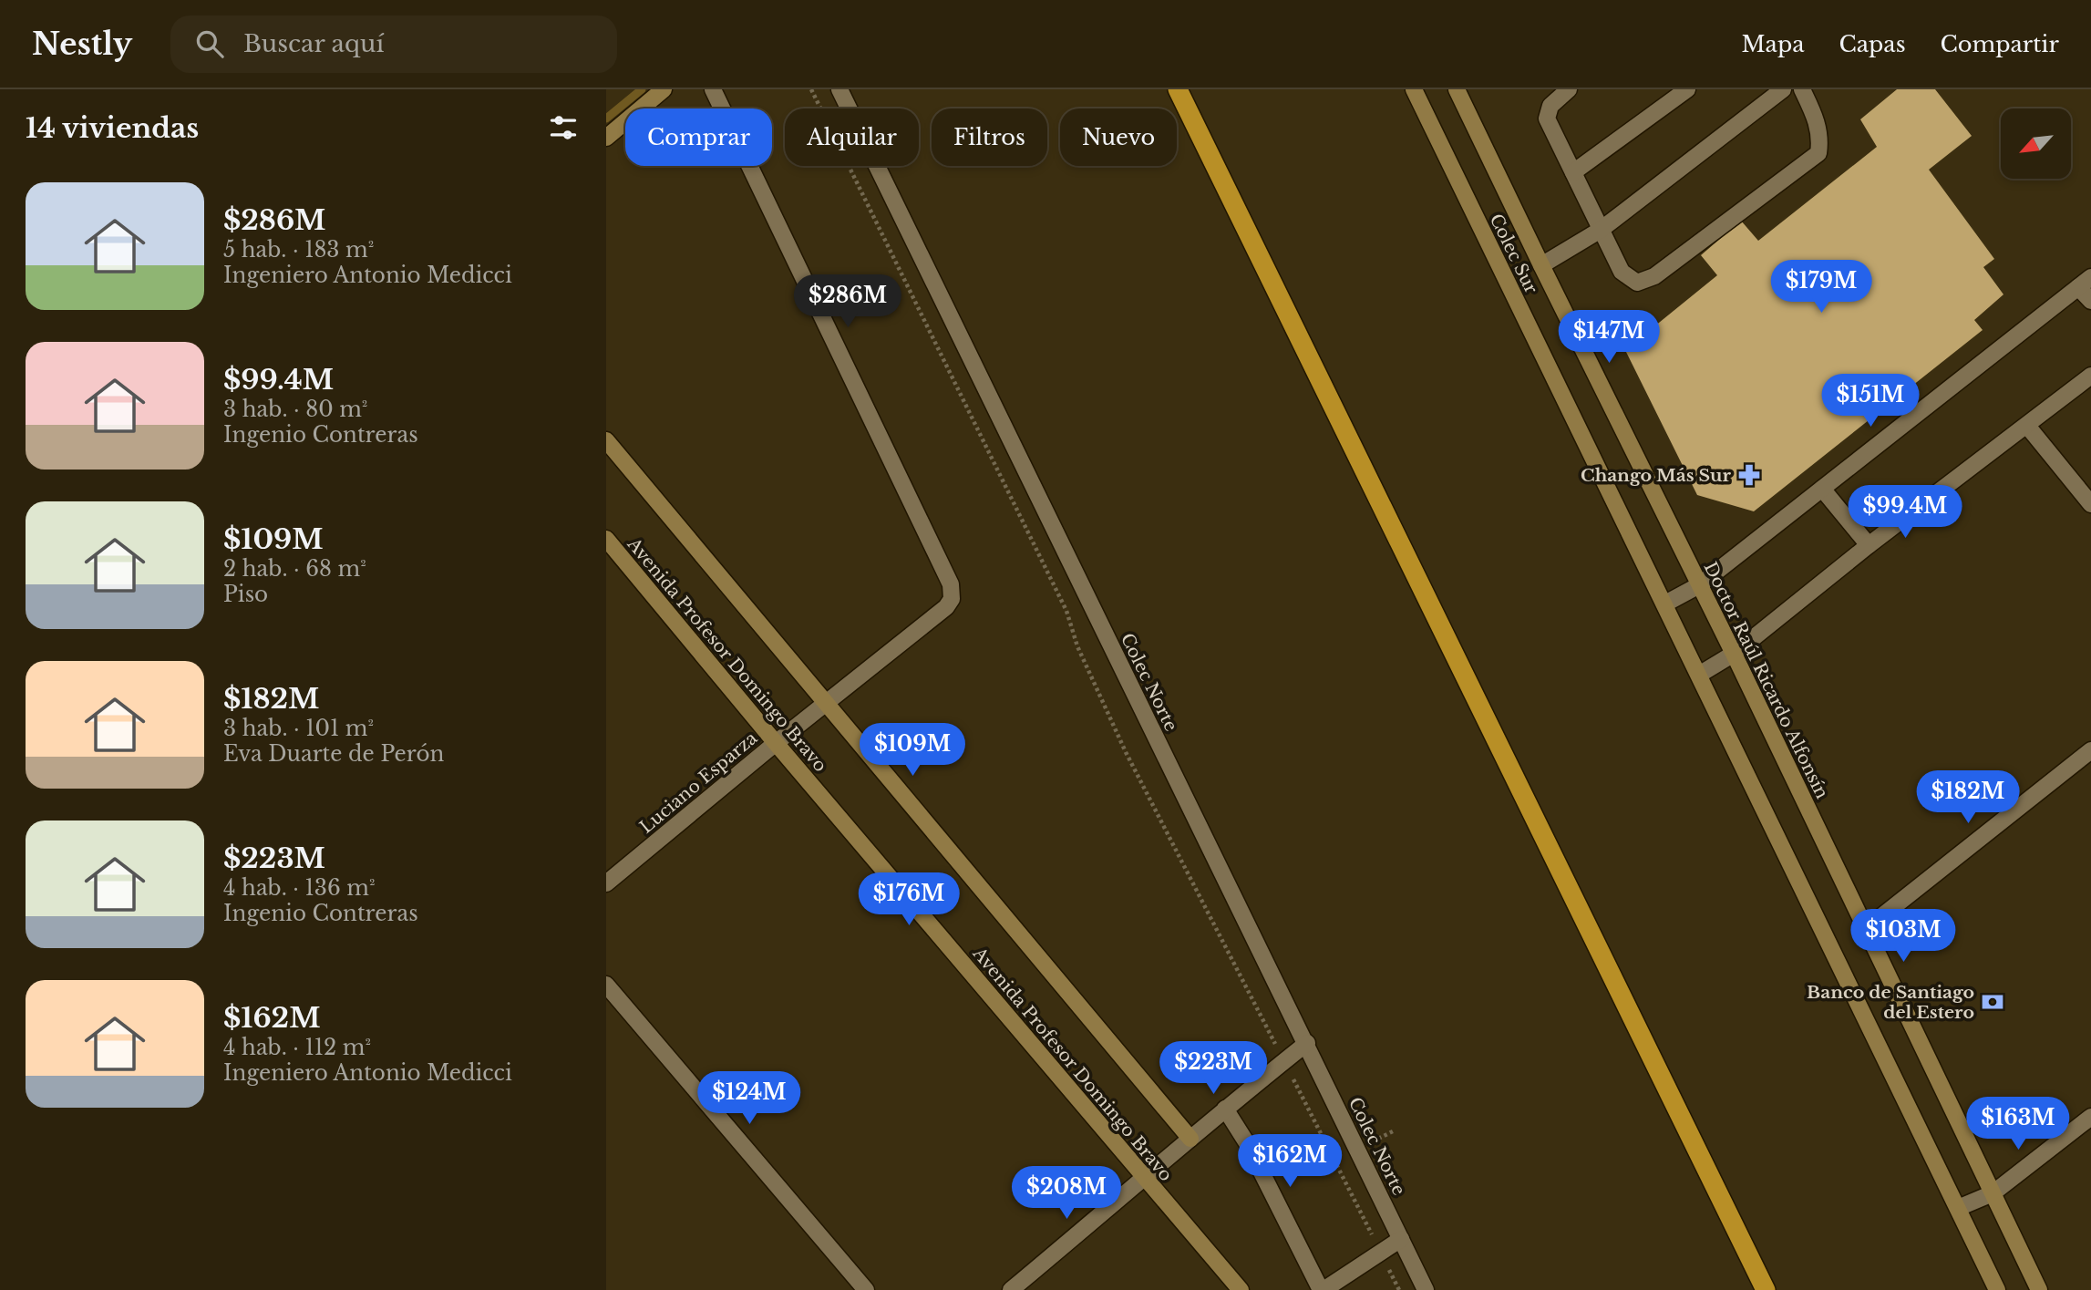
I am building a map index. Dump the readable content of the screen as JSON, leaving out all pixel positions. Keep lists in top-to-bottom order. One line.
{"streets":{"street":["Colec Sur","Avenida Profesor Domingo Bravo","Doctor Raúl Ricardo Alfonsín","Colec Norte","Luciano Esparza"]},"crossings":[["Avenida Profesor Domingo Bravo","Luciano Esparza"]],"places":{"pharmacy":["Chango Más Sur"],"bank":["Banco de Santiago del Estero"]},"north":"bottom left","page":{"header":"Nestly","search":"Buscar aquí","nav":["Mapa","Capas","Compartir"],"heading":"14 viviendas","chip":["Comprar","Alquilar","Filtros","Nuevo"],"list":[{"name":"$286M","note":"5 hab. · 183 m² · Ingeniero Antonio Medicci"},{"name":"$99.4M","note":"3 hab. · 80 m² · Ingenio Contreras"},{"name":"$109M","note":"2 hab. · 68 m² · Piso"},{"name":"$182M","note":"3 hab. · 101 m² · Eva Duarte de Perón"},{"name":"$223M","note":"4 hab. · 136 m² · Ingenio Contreras"},{"name":"$162M","note":"4 hab. · 112 m² · Ingeniero Antonio Medicci"}],"price":["$179M","$286M","$147M","$151M","$99.4M","$109M","$182M","$176M","$103M","$223M","$124M","$163M","$162M","$208M"]}}
